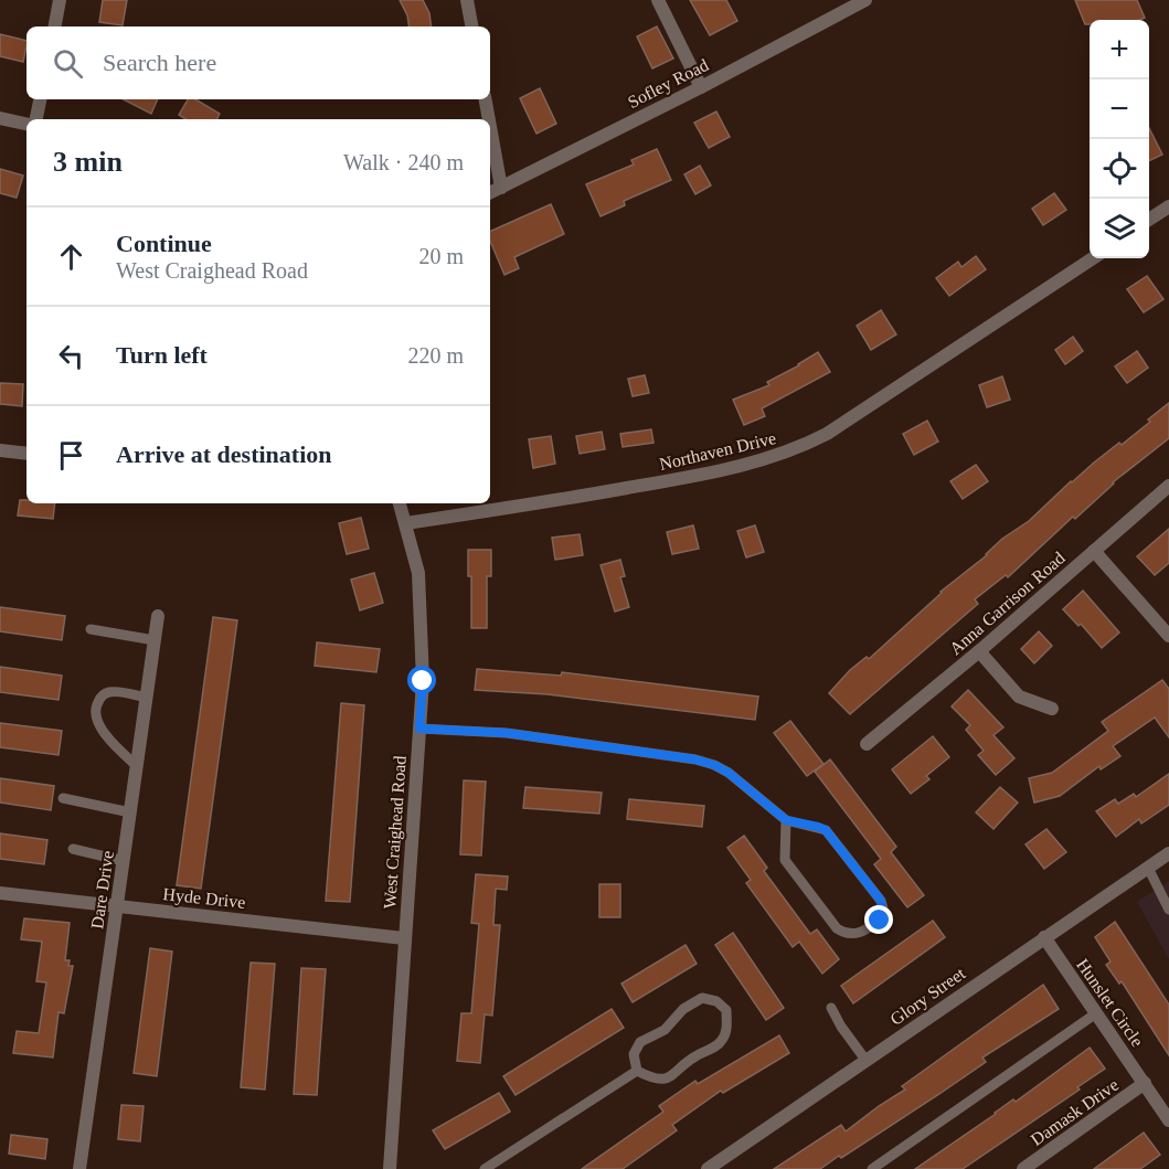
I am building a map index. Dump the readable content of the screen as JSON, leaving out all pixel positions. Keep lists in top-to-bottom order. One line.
{"streets":{"street":["Sofley Road","Northaven Drive","Anna Garrison Road","West Craighead Road","Dare Drive","Hyde Drive","Glory Street","Hunslet Circle","Damask Drive"]},"crossings":[["Northaven Drive","West Craighead Road"],["West Craighead Road","Hyde Drive"],["Dare Drive","Hyde Drive"],["Glory Street","Hunslet Circle"],["Hunslet Circle","Damask Drive"]],"page":{"map_buttons":["+","−"],"search":"Search here","heading":["3 min","Walk · 240 m"],"list":[["Continue","West Craighead Road","20 m"],["Turn left","220 m"],"Arrive at destination"]}}
